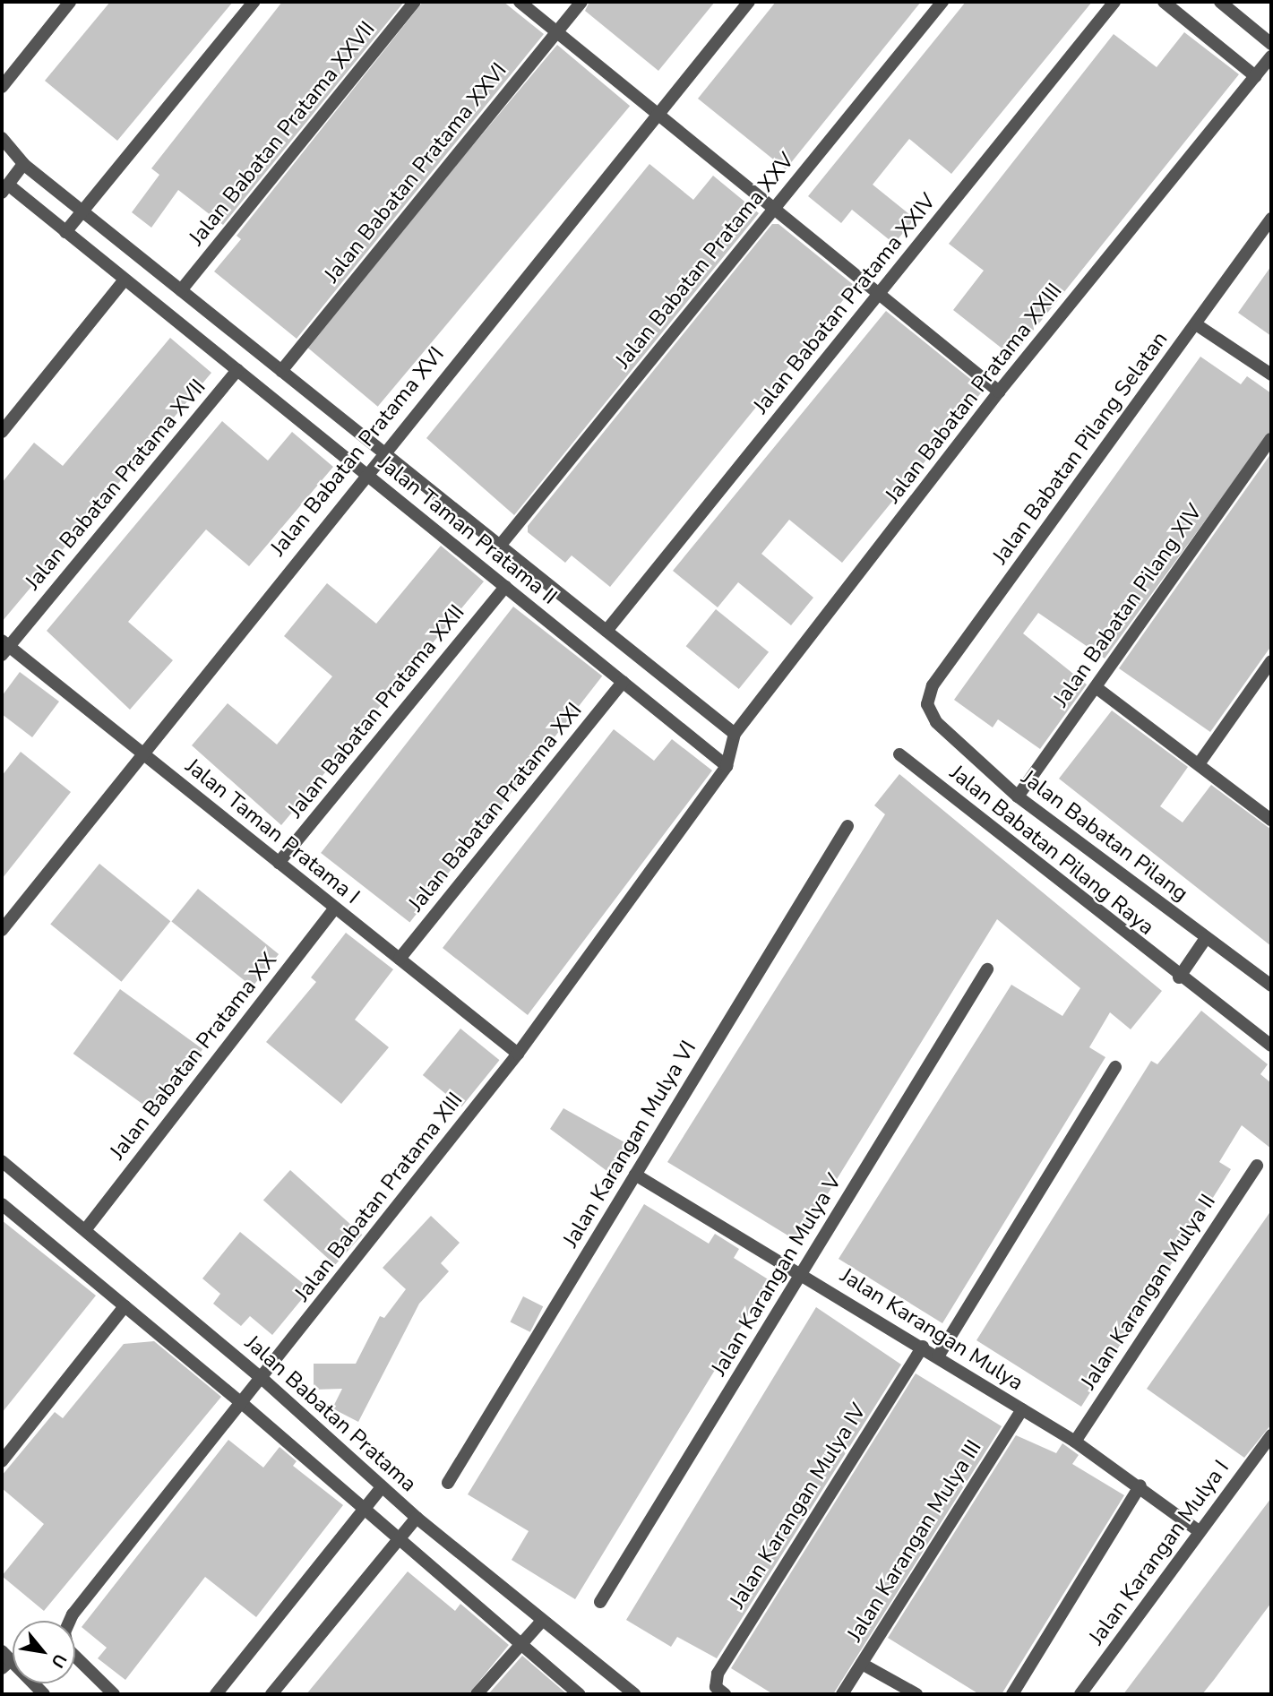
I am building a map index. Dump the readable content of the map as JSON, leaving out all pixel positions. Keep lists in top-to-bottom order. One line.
{"streets":{"street":["Jalan Babatan Pratama XXVII","Jalan Babatan Pratama XXVI","Jalan Babatan Pratama XXV","Jalan Babatan Pratama XXIV","Jalan Babatan Pratama XXIII","Jalan Babatan Pilang Selatan","Jalan Babatan Pratama XVI","Jalan Babatan Pratama XVII","Jalan Taman Pratama II","Jalan Babatan Pilang XIV","Jalan Babatan Pratama XXII","Jalan Babatan Pratama XXI","Jalan Taman Pratama I","Jalan Babatan Pilang","Jalan Babatan Pilang Raya","Jalan Babatan Pratama XX","Jalan Karangan Mulya VI","Jalan Babatan Pratama XIII","Jalan Karangan Mulya V","Jalan Karangan Mulya II","Jalan Karangan Mulya","Jalan Babatan Pratama","Jalan Karangan Mulya IV","Jalan Karangan Mulya III","Jalan Karangan Mulya I"]},"crossings":[["Jalan Babatan Pratama XXVII","Jalan Taman Pratama II"],["Jalan Babatan Pratama XXVI","Jalan Taman Pratama II"],["Jalan Babatan Pratama XXV","Jalan Taman Pratama II"],["Jalan Babatan Pratama XXIV","Jalan Taman Pratama II"],["Jalan Babatan Pratama XXIII","Jalan Taman Pratama II"],["Jalan Babatan Pratama XXIII","Jalan Babatan Pratama XIII"],["Jalan Babatan Pilang Selatan","Jalan Babatan Pilang"],["Jalan Babatan Pratama XVI","Jalan Taman Pratama II"],["Jalan Babatan Pratama XVI","Jalan Taman Pratama I"],["Jalan Babatan Pratama XVII","Jalan Taman Pratama II"],["Jalan Babatan Pratama XVII","Jalan Taman Pratama I"],["Jalan Taman Pratama II","Jalan Babatan Pratama XXII"],["Jalan Taman Pratama II","Jalan Babatan Pratama XXI"],["Jalan Taman Pratama II","Jalan Babatan Pratama XIII"],["Jalan Babatan Pilang XIV","Jalan Babatan Pilang"],["Jalan Babatan Pratama XXII","Jalan Taman Pratama I"],["Jalan Babatan Pratama XXI","Jalan Taman Pratama I"],["Jalan Taman Pratama I","Jalan Babatan Pratama XX"],["Jalan Taman Pratama I","Jalan Babatan Pratama XIII"],["Jalan Babatan Pratama XX","Jalan Babatan Pratama"],["Jalan Karangan Mulya VI","Jalan Karangan Mulya"],["Jalan Babatan Pratama XIII","Jalan Babatan Pratama"],["Jalan Karangan Mulya V","Jalan Karangan Mulya"],["Jalan Karangan Mulya II","Jalan Karangan Mulya"],["Jalan Karangan Mulya","Jalan Karangan Mulya IV"],["Jalan Karangan Mulya","Jalan Karangan Mulya III"],["Jalan Karangan Mulya","Jalan Karangan Mulya I"]],"north":"bottom right"}
